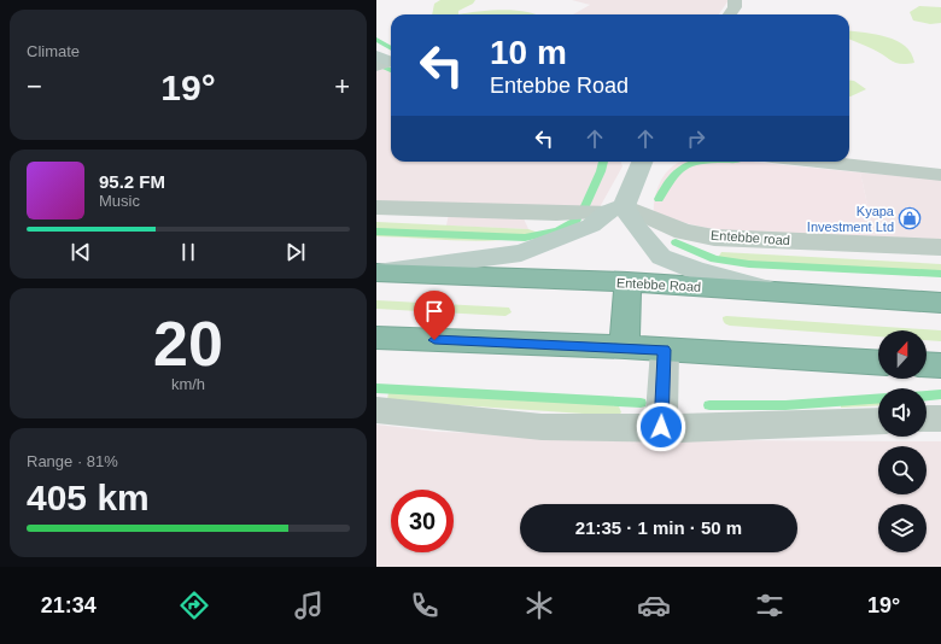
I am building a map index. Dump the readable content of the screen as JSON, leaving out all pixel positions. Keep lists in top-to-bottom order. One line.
{"streets":{"highway":["Entebbe Road"],"street":["Entebbe road"]},"places":{"shop":["Kyapa Investment Ltd"]},"north":"top","page":{"tile":["Climate",["20","km/h"],["Range · 81%","405 km"]],"turn":["10 m","Entebbe Road"],"heat":["−","19°","+"],"song":["95.2 FM","Music"],"limit":"30","trip":"21:35 · 1 min · 50 m","tabs":["21:34","19°"]}}
